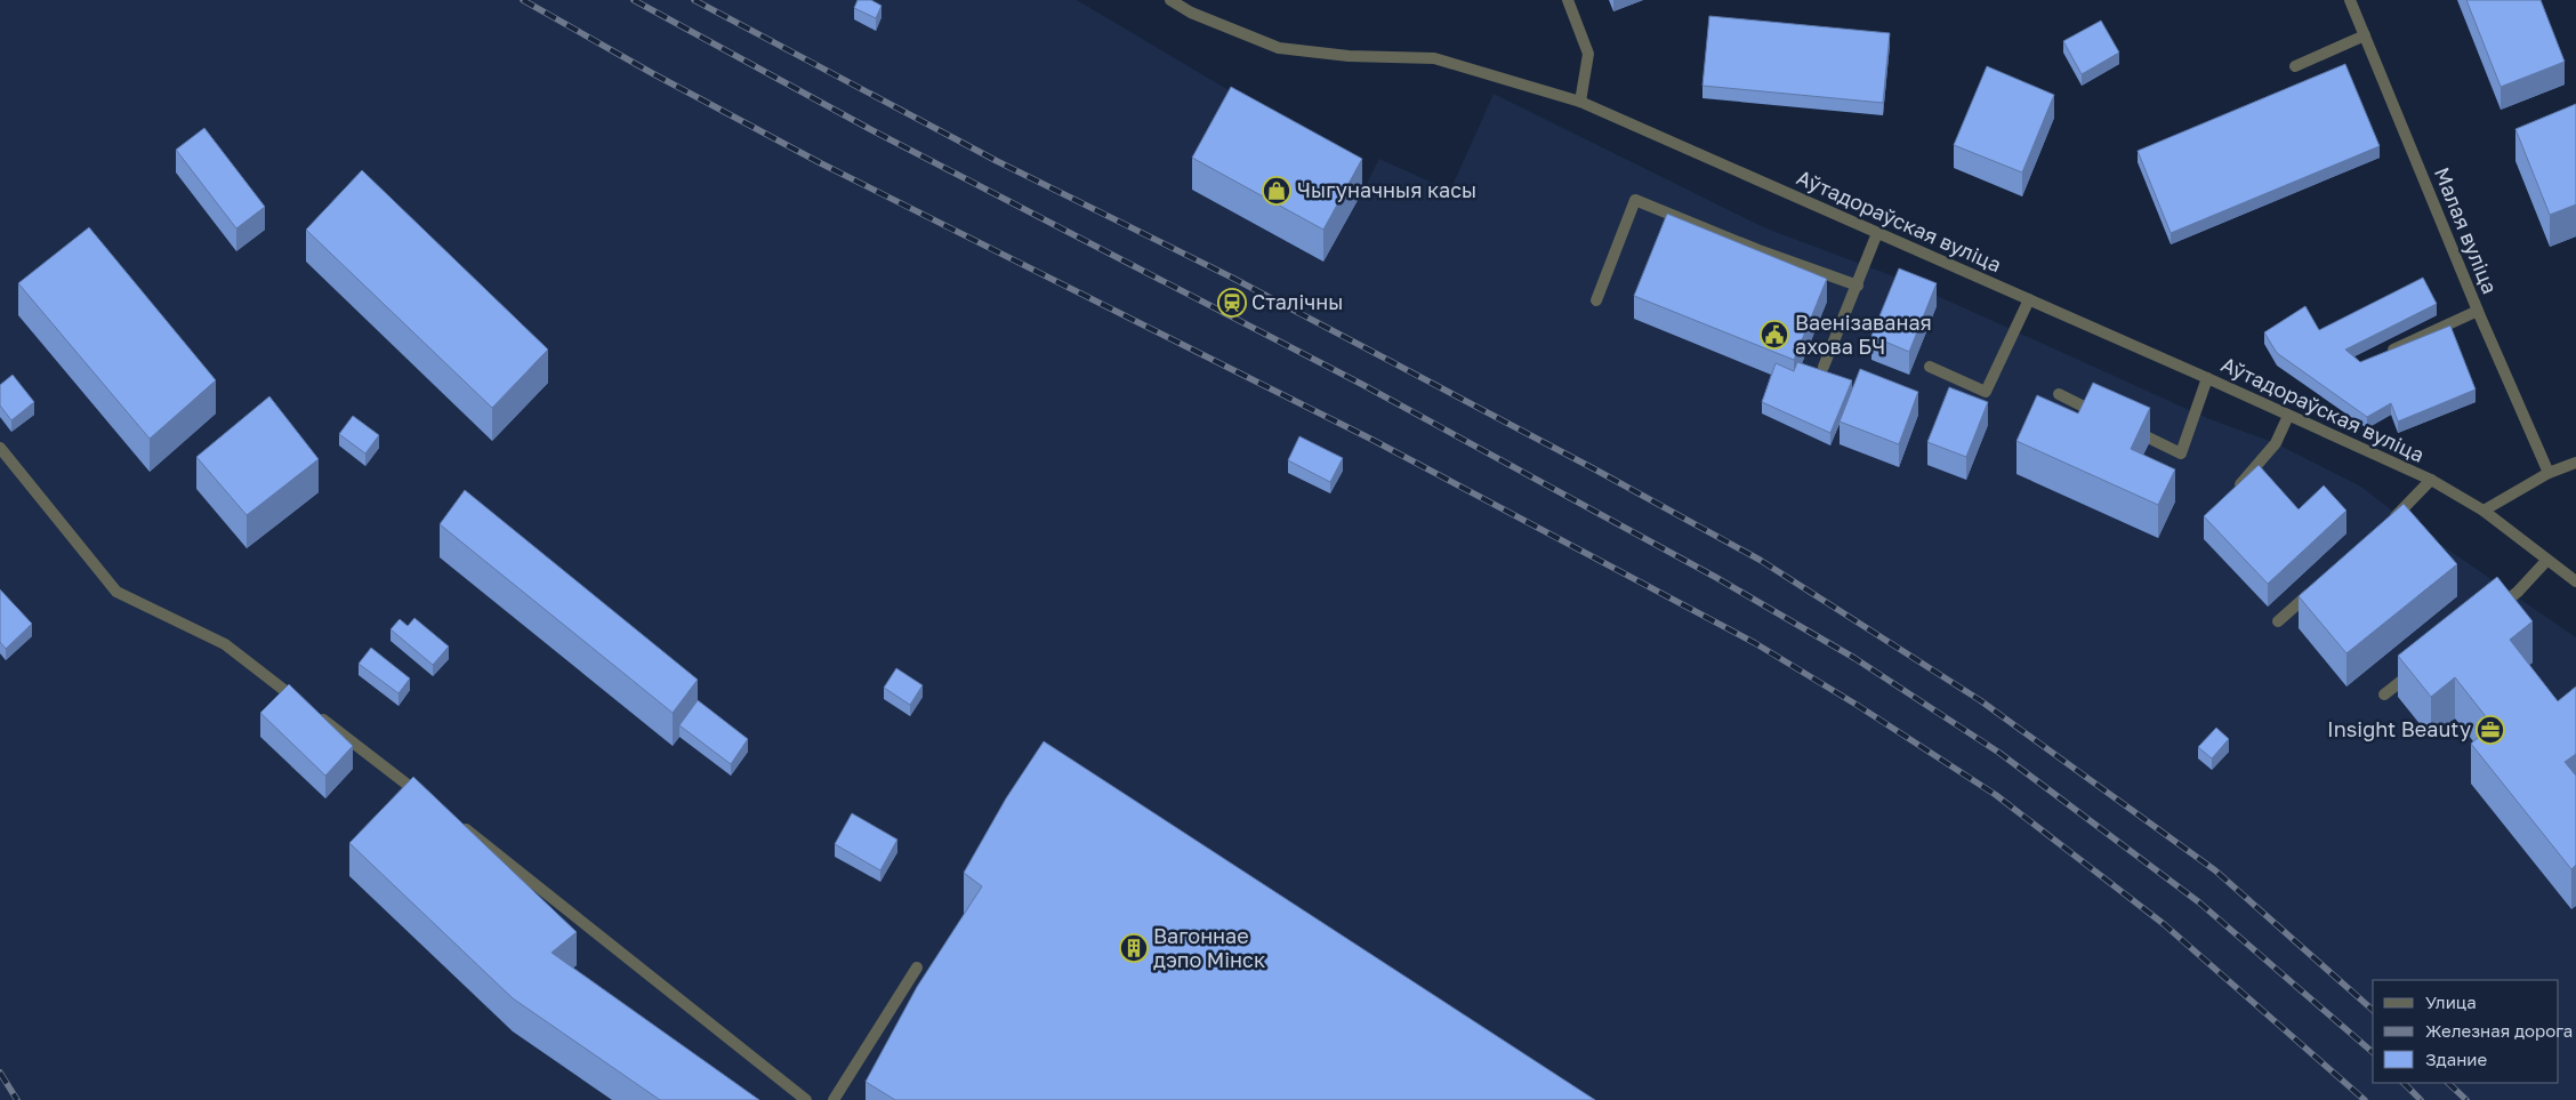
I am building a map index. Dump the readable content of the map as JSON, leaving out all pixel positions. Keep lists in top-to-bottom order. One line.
{"streets":{"street":["Аўтадораўская вуліца","Малая вуліца"]},"places":{"shop":["Чыгуначныя касы"],"station":["Сталічны"],"public building":["Ваенізаваная ахова БЧ"],"office":["Insight Beauty"],"building":["Вагоннае дэпо Мінск"]},"legend":["Улица","Железная дорога","Здание"]}
